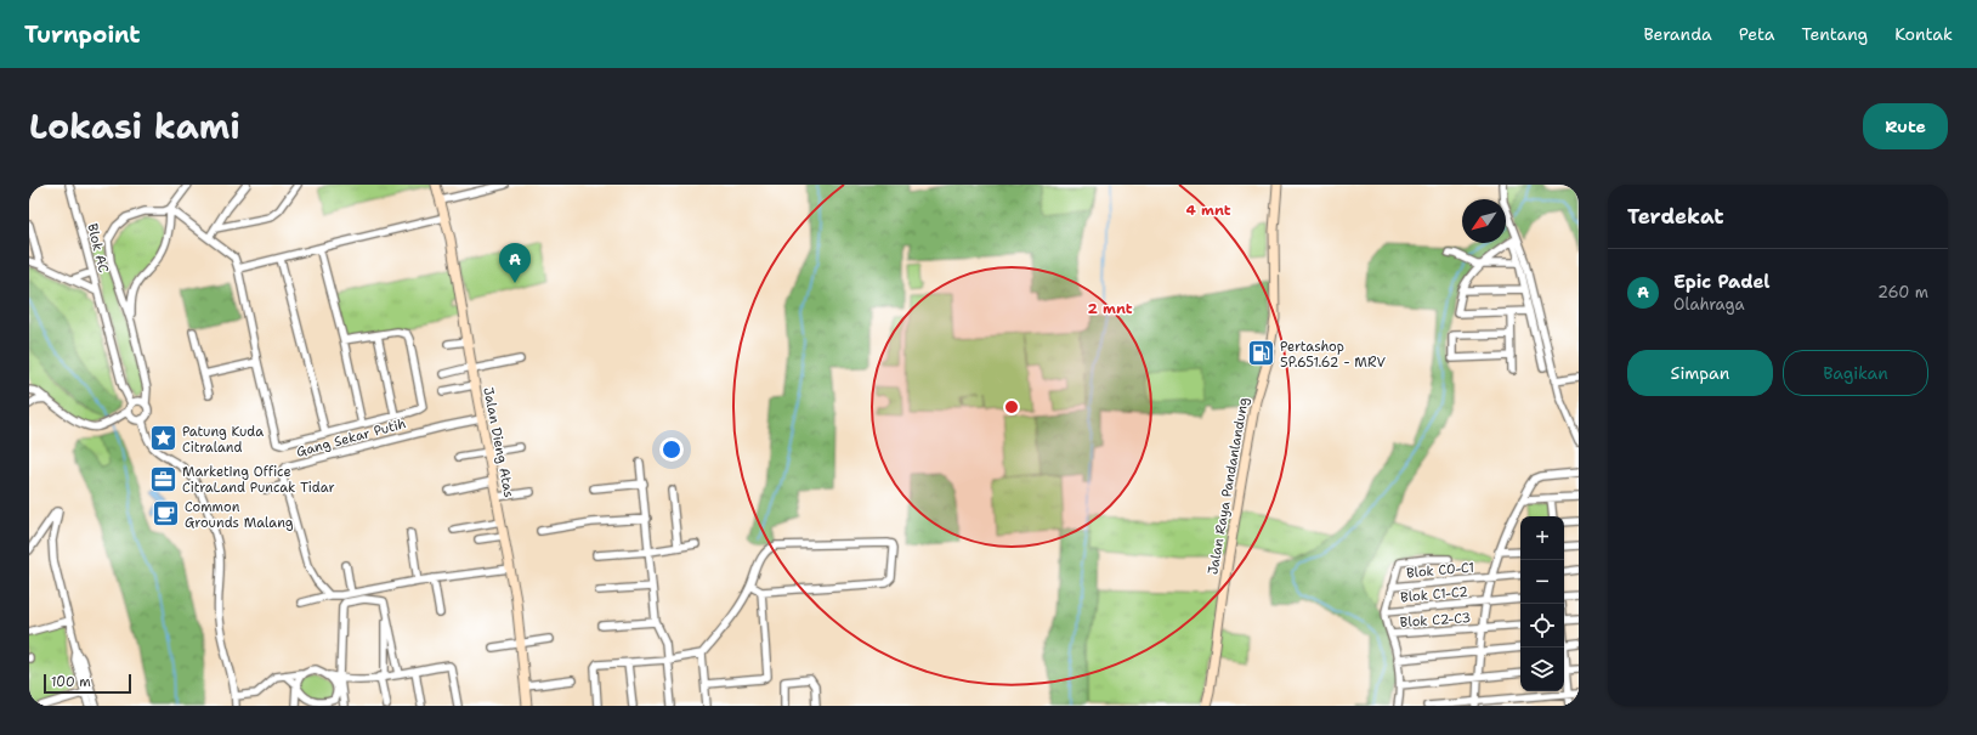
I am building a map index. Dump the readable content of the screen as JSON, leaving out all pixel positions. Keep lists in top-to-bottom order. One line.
{"streets":{"street":["Blok AC","Gang Sekar Putih","Jalan Dieng Atas","Jalan Raya Pandanlandung","Blok C0-C1","Blok C1-C2","Blok C2-C3"]},"crossings":[["Gang Sekar Putih","Jalan Dieng Atas"]],"places":{"fuel station":["Pertashop 5P.651.62 - MRV"],"place":["Patung Kuda Citraland"],"office":["Marketing Office CitraLand Puncak Tidar"],"cafe":["Common Grounds Malang"]},"scale_bar":"100 m","north":"bottom left","page":{"header":"Turnpoint","nav":["Beranda","Peta","Tentang","Kontak"],"title":"Lokasi kami","buttons":["Rute",["Simpan","Bagikan"]],"heading":"Terdekat","pins":"A","list":[{"mark":"A","name":"Epic Padel","note":"Olahraga","value":"260 m"}],"map_buttons":["+","−"],"scale":"100 m"},"rings":["4 mnt","2 mnt"]}
